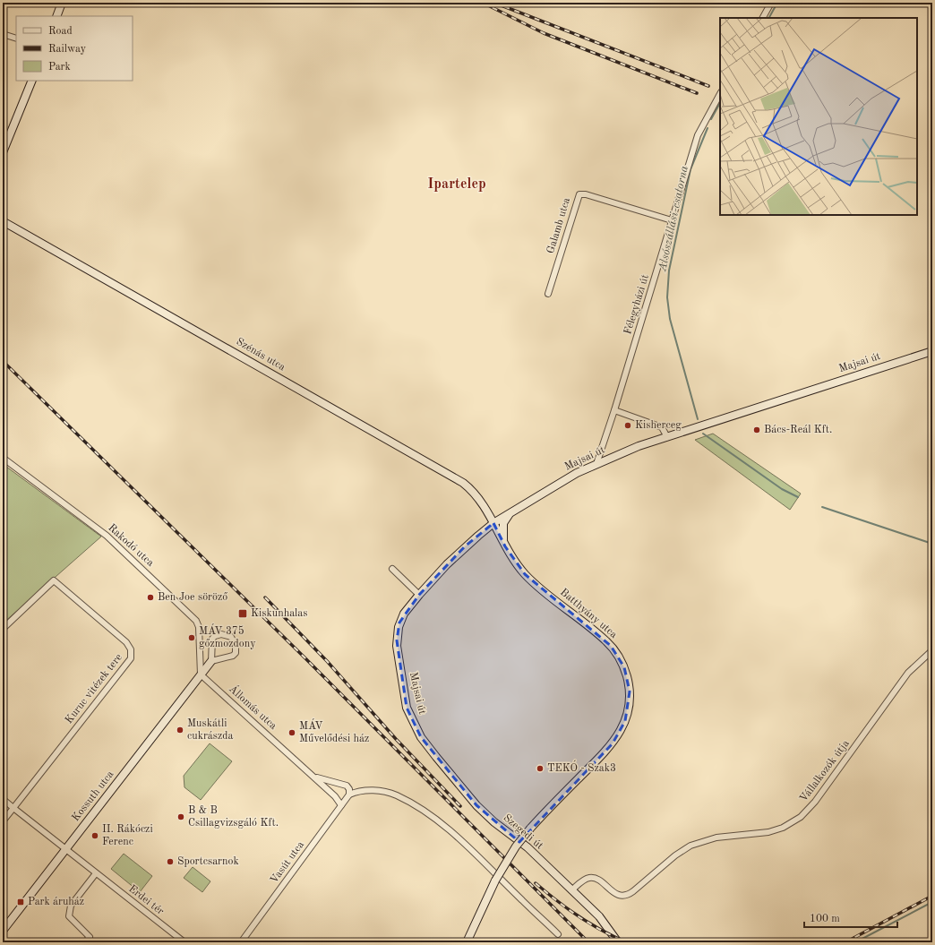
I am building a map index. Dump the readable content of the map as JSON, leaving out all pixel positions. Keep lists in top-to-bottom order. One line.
{"streets":{"main road":["Szénás utca","Majsai út","Batthyány utca","Kossuth utca","Szegedi út"],"street":["Galamb utca","Félegyházi út","Rakodó utca","Kuruc vitézek tere","Állomás utca","Vállalkozók útja","Vasút utca","Erdei tér"]},"crossings":[["Galamb utca","Félegyházi út"],["Félegyházi út","Majsai út"],["Szénás utca","Majsai út"],["Szénás utca","Batthyány utca"],["Majsai út","Batthyány utca"],["Majsai út","Szegedi út"],["Rakodó utca","Állomás utca"],["Rakodó utca","Kossuth utca"],["Állomás utca","Kossuth utca"],["Állomás utca","Vasút utca"],["Vállalkozók útja","Szegedi út"],["Kossuth utca","Erdei tér"]],"districts":["Ipartelep"],"water":["Alsószállási-csatorna"],"places":{"other":["Kisherceg","Bács-Reál Kft.","Ben Joe söröző","MÁV 375 gőzmozdony","Muskátli cukrászda","MÁV Művelődési ház","TEKÓ - Szak3","B & B Csillagvizsgáló Kft.","II. Rákóczi Ferenc","Sportcsarnok"],"transit":["Kiskunhalas","Park áruház"]},"legend":["Road","Railway","Park"],"scale_bar":"100 m"}
